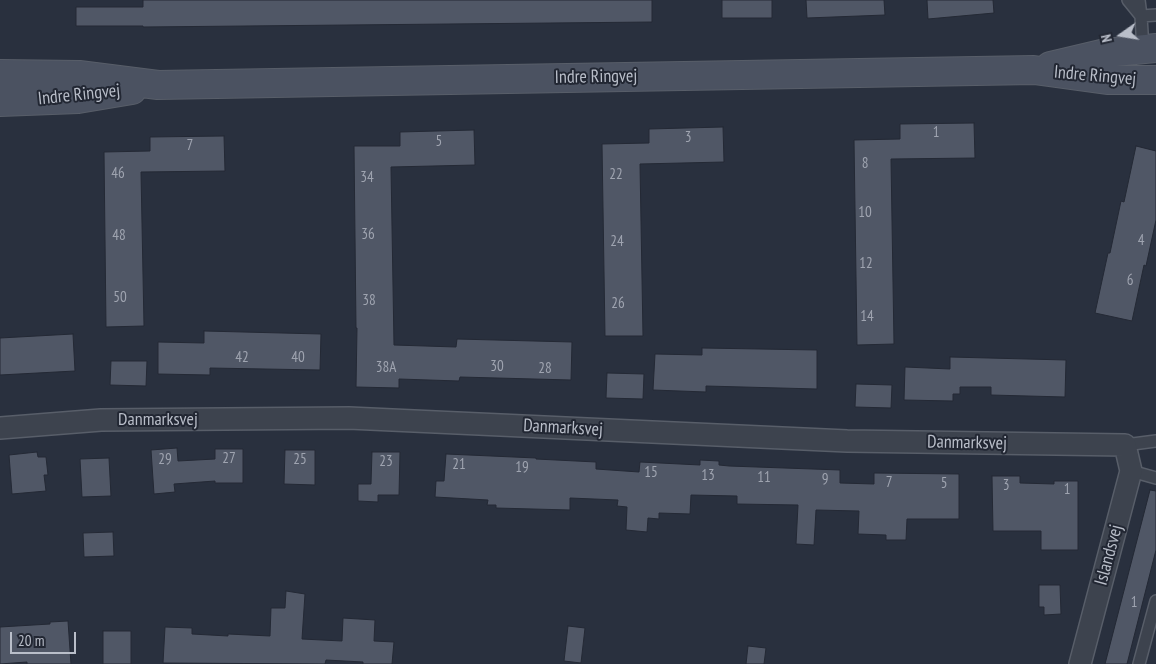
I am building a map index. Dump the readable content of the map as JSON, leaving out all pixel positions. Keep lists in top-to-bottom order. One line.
{"streets":{"main road":["Indre Ringvej"],"street":["Danmarksvej","Islandsvej"]},"crossings":[["Danmarksvej","Islandsvej"]],"house_numbers":["1","3","5","7","8","46","22","34","10","36","48","4","24","12","6","50","38","26","14","42","40","30","38A","28","27","29","25","23","21","19","15","13","11","9","7","5","3","1","1"],"scale_bar":"20 m","north":"left"}
